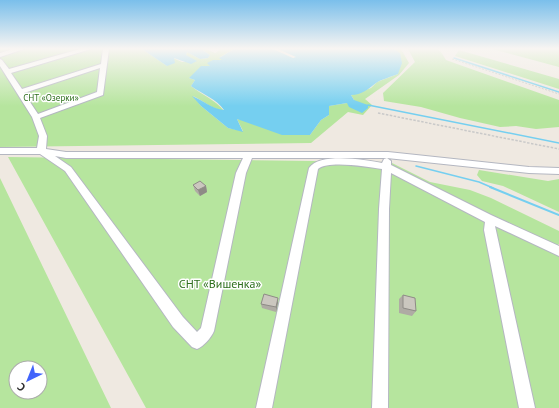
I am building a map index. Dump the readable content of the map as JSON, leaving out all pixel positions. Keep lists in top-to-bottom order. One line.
{"parks":["СНТ «Озерки»","СНТ «Вишенка»"],"north":"bottom left"}
